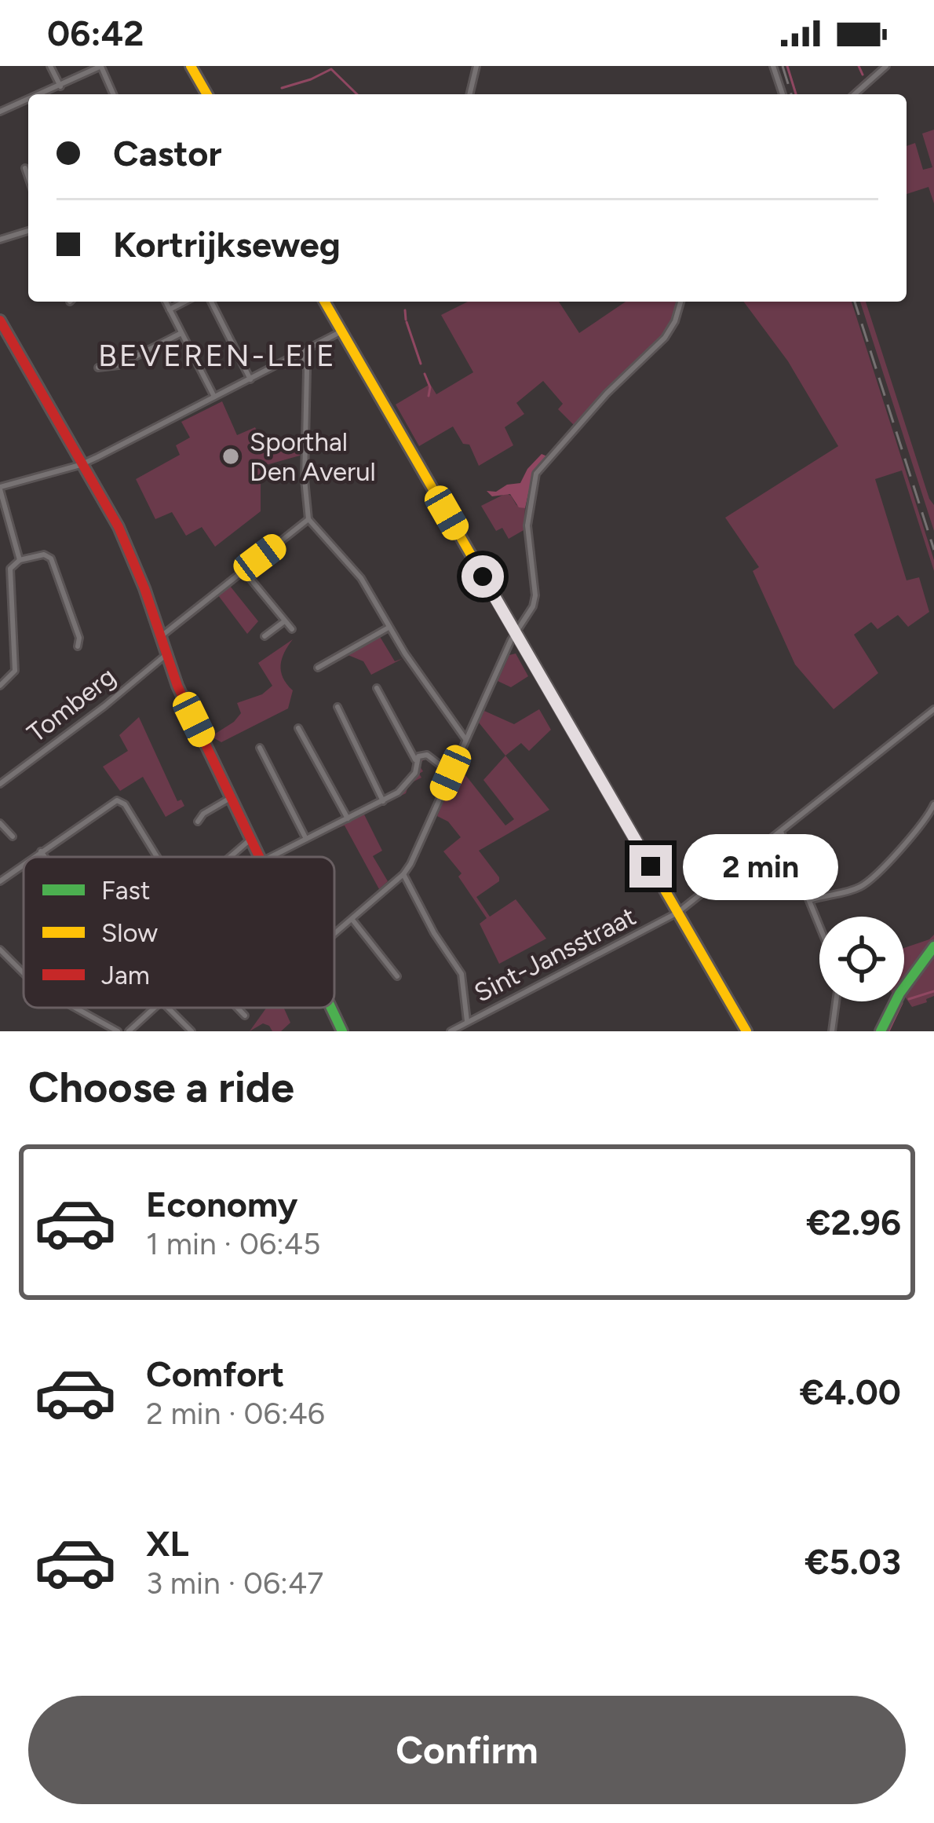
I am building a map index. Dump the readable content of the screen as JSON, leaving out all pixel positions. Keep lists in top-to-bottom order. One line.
{"streets":{"street":["Tomberg","Sint-Jansstraat"]},"districts":["BEVEREN-LEIE"],"places":["Sporthal Den Averul"],"legend":["Fast","Slow","Jam"],"page":{"status":"06:42","banner":["Castor","Kortrijkseweg"],"bubble":"2 min","heading":"Choose a ride","list":[{"name":"Economy","note":"1 min · 06:45","value":"€2.96"},{"name":"Comfort","note":"2 min · 06:46","value":"€4.00"},{"name":"XL","note":"3 min · 06:47","value":"€5.03"}],"buttons":"Confirm"}}
